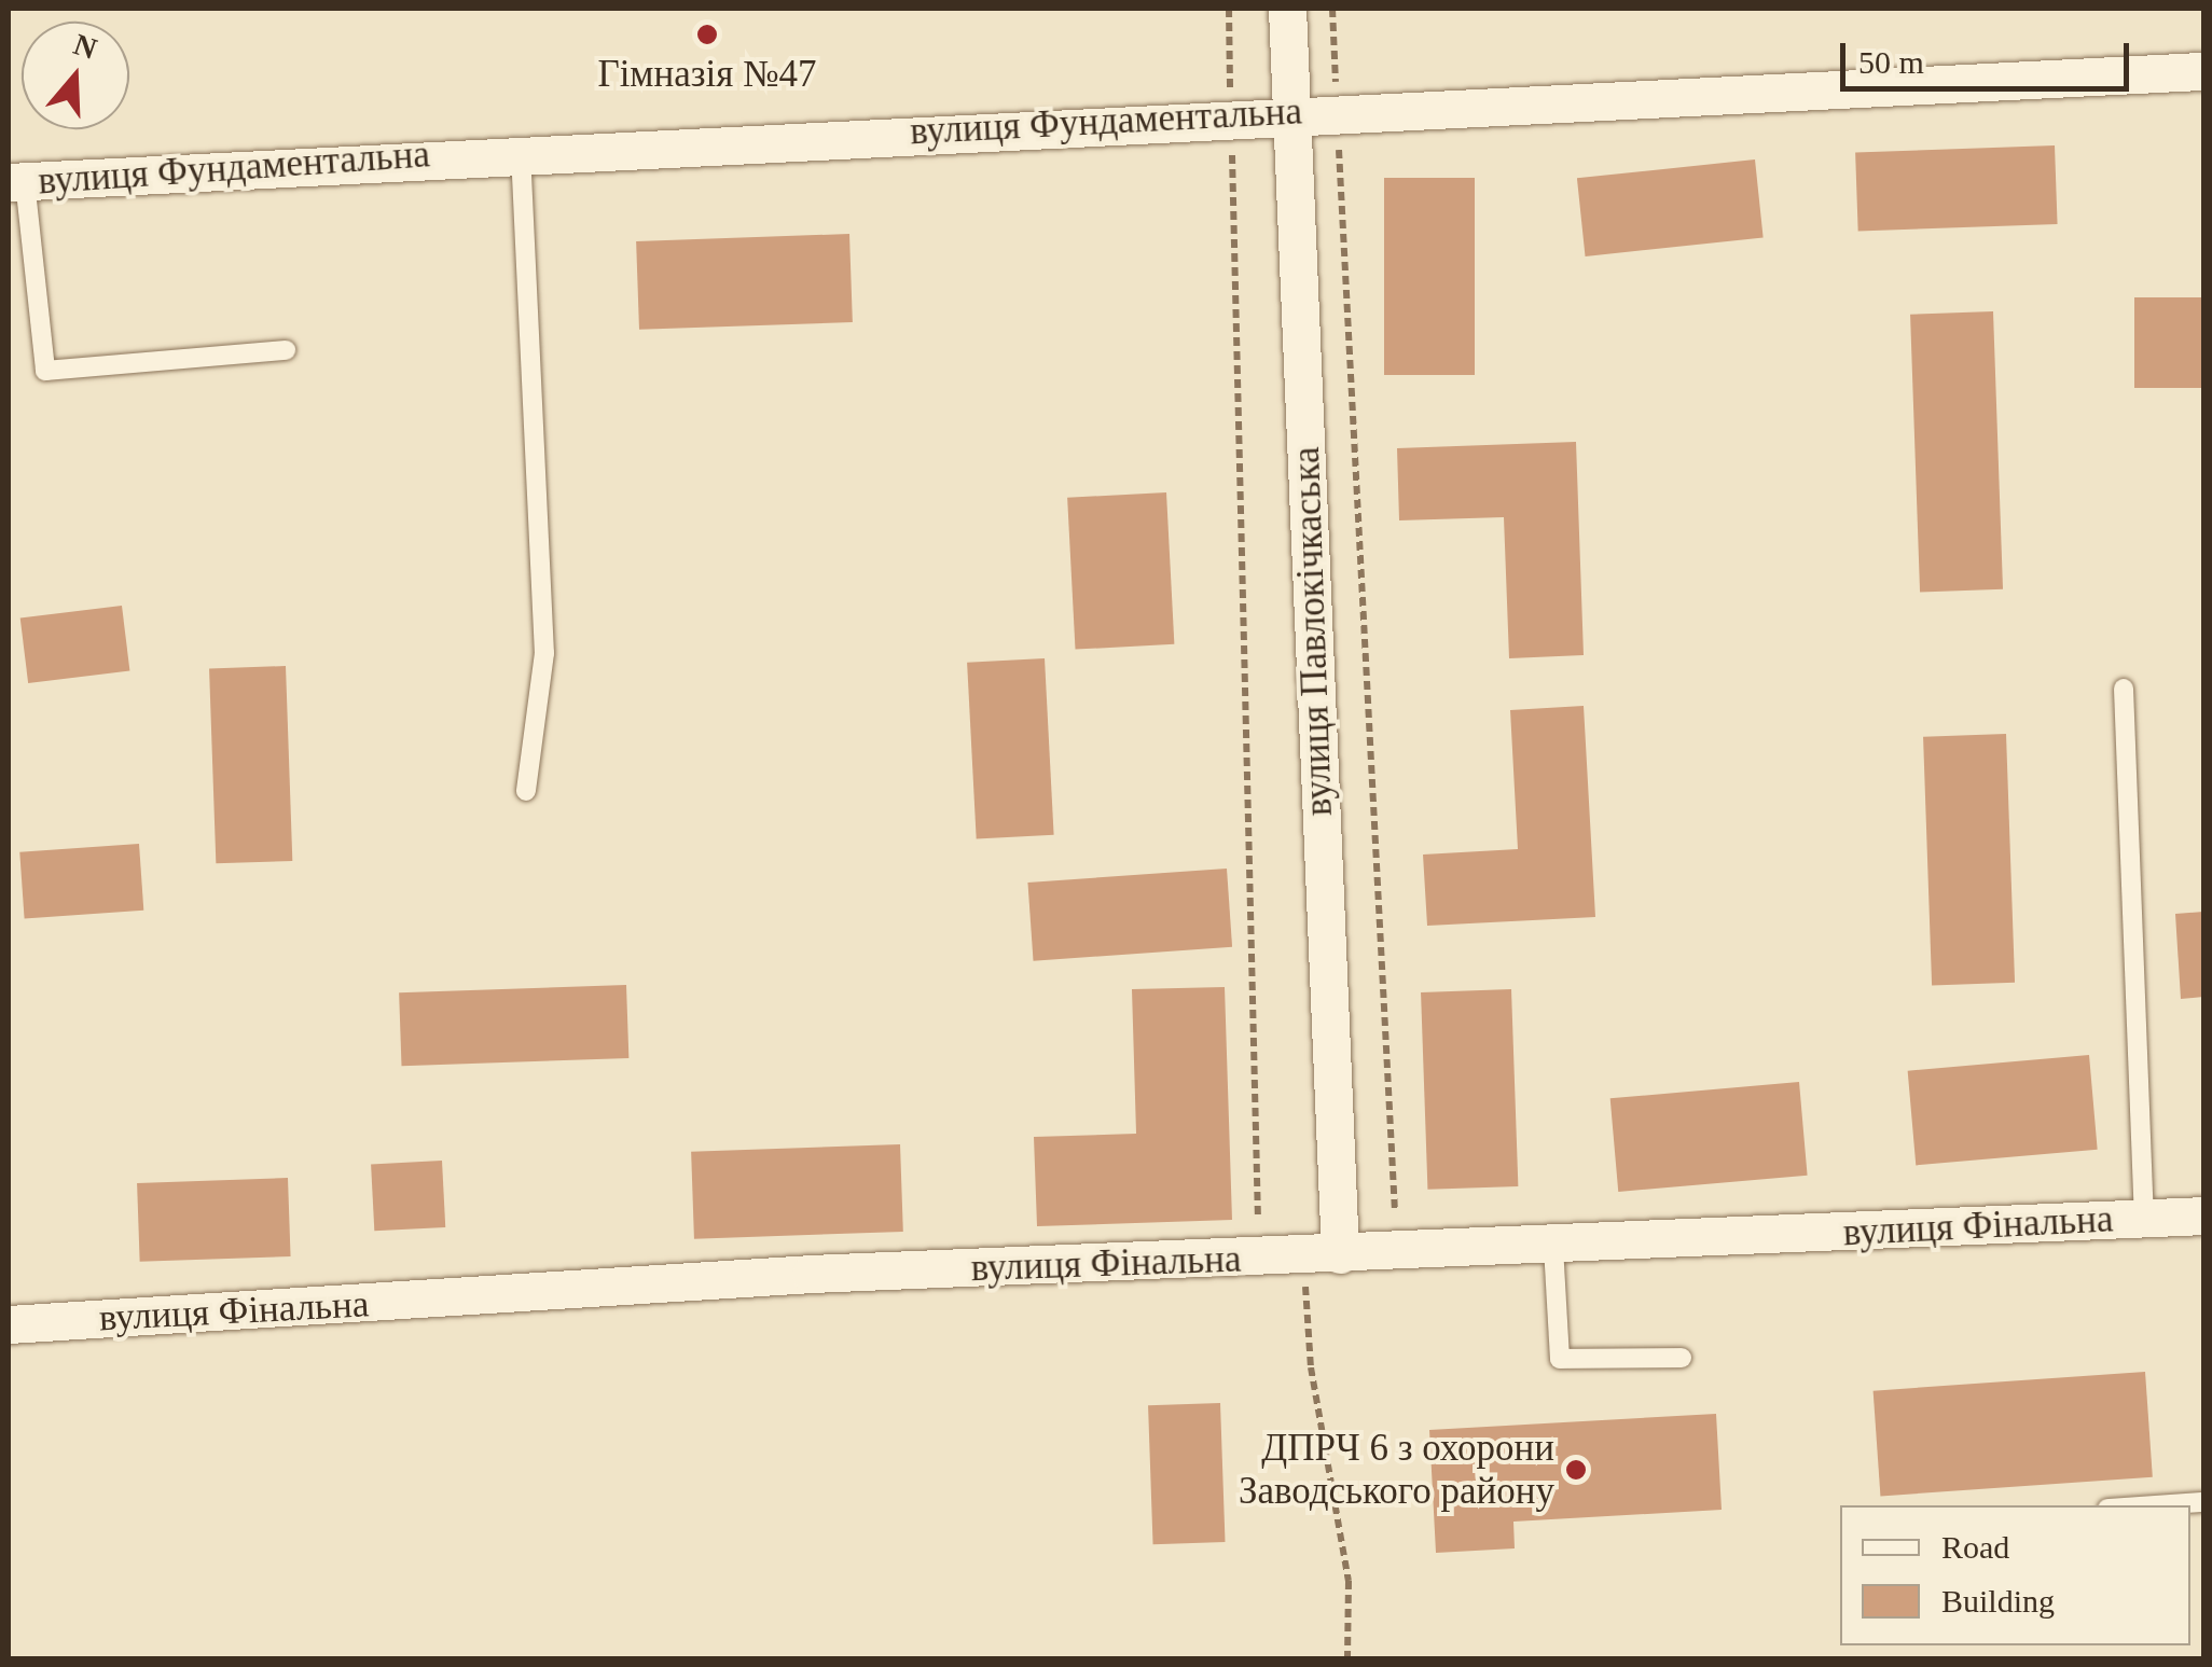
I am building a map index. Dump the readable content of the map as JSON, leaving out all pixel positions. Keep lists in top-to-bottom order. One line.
{"streets":{"street":["вулиця Фундаментальна","вулиця Павлокічкаська","вулиця Фінальна"]},"crossings":[["вулиця Фундаментальна","вулиця Павлокічкаська"],["вулиця Павлокічкаська","вулиця Фінальна"]],"places":["Гімназія №47","ДПРЧ 6 з охорони Заводського району"],"legend":["Road","Building"],"scale_bar":"50 m","north":"top"}
